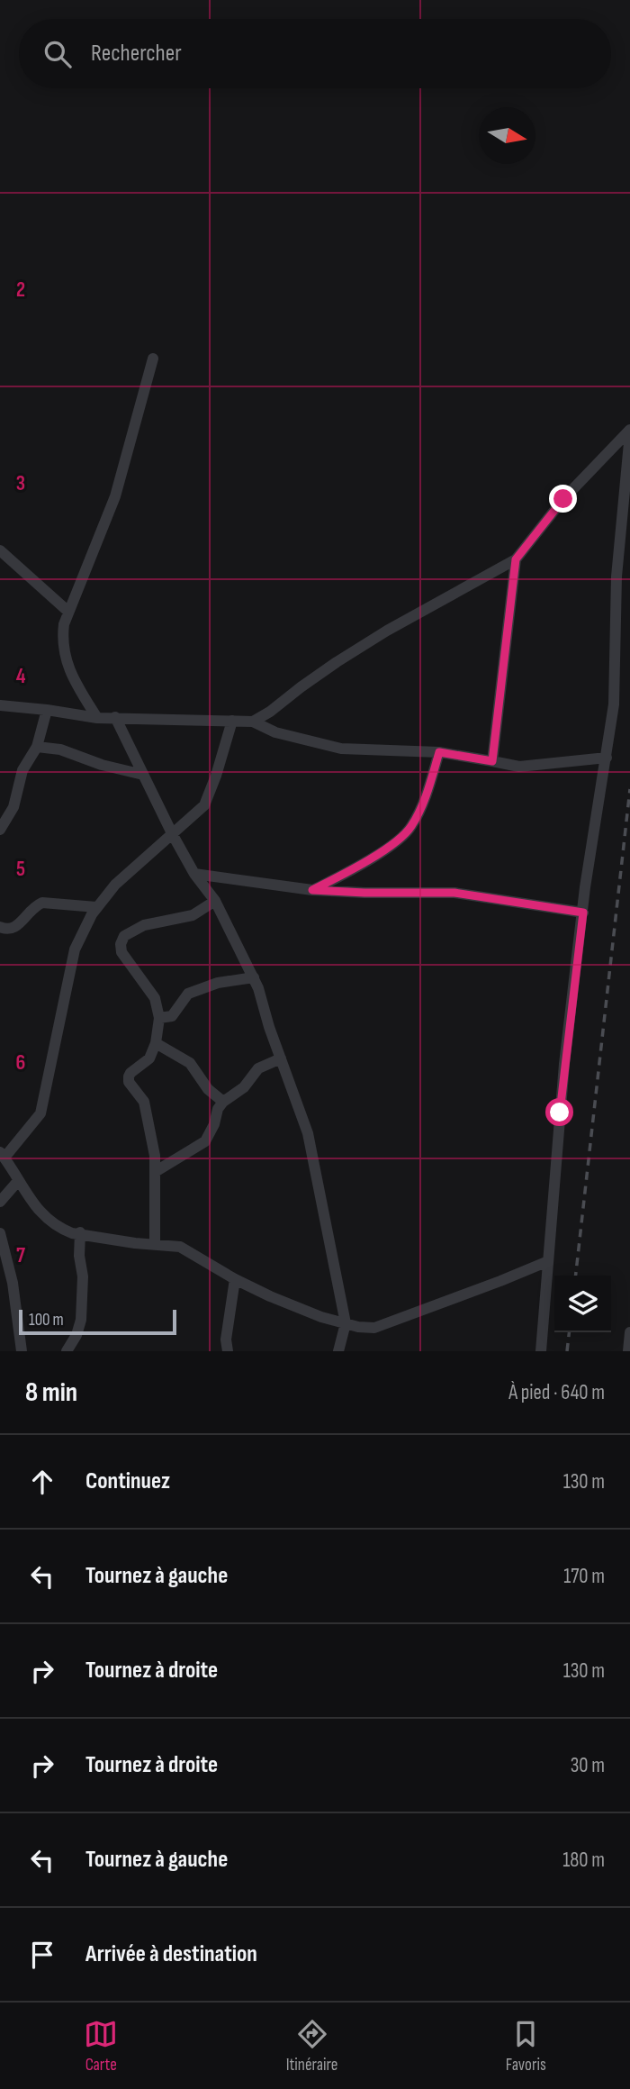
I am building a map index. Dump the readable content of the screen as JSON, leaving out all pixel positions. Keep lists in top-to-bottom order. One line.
{"scale_bar":"100 m","north":"right","page":{"search":"Rechercher","scale":"100 m","heading":["8 min","À pied · 640 m"],"list":[["Continuez","130 m"],["Tournez à gauche","170 m"],["Tournez à droite","130 m"],["Tournez à droite","30 m"],["Tournez à gauche","180 m"],"Arrivée à destination"],"nav":["Carte","Itinéraire","Favoris"]},"grid":{"rows":["2","3","4","5","6","7"]}}
